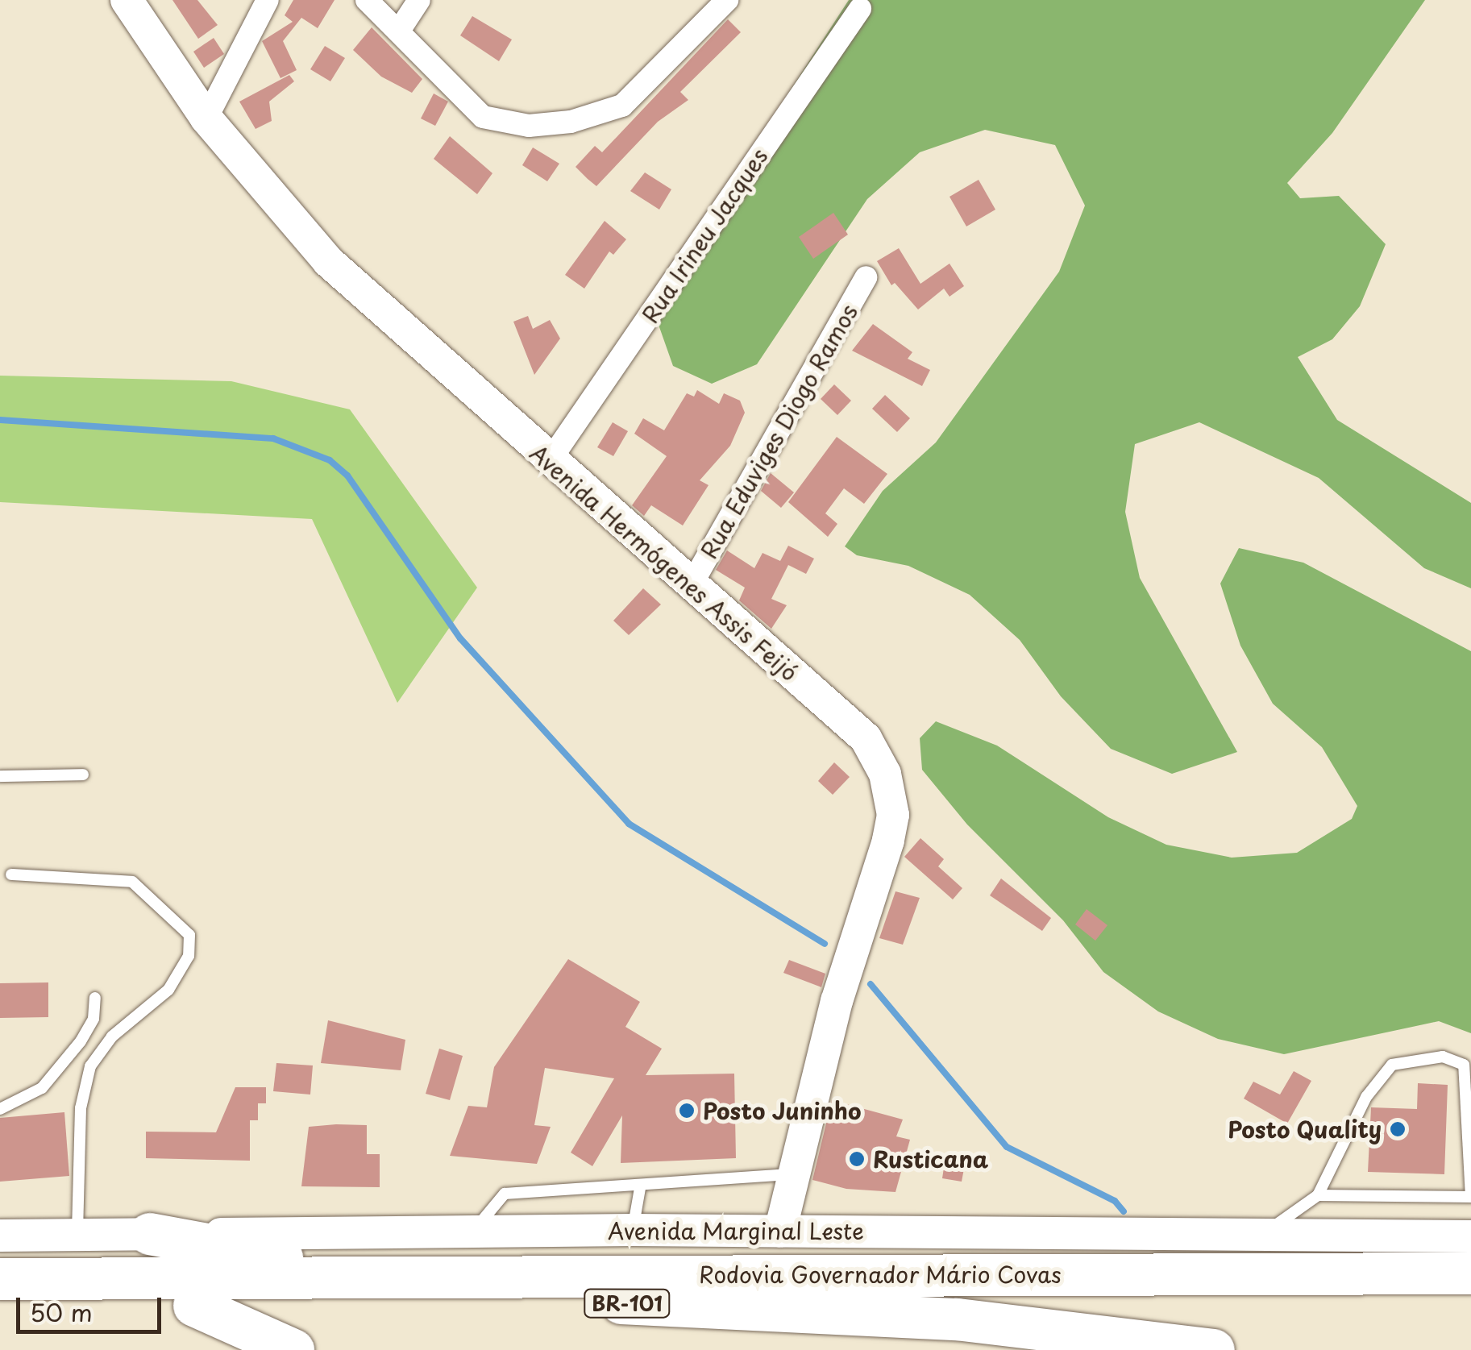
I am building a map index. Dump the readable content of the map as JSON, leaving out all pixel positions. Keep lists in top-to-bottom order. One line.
{"streets":{"highway":["Rodovia Governador Mário Covas","BR-101"],"main road":["Avenida Hermógenes Assis Feijó","Avenida Marginal Leste"],"street":["Rua Irineu Jacques","Rua Eduviges Diogo Ramos"]},"crossings":[["Rua Irineu Jacques","Avenida Hermógenes Assis Feijó"],["Rua Eduviges Diogo Ramos","Avenida Hermógenes Assis Feijó"],["Avenida Hermógenes Assis Feijó","Avenida Marginal Leste"]],"places":["Posto Juninho","Posto Quality","Rusticana"],"scale_bar":"50 m"}
